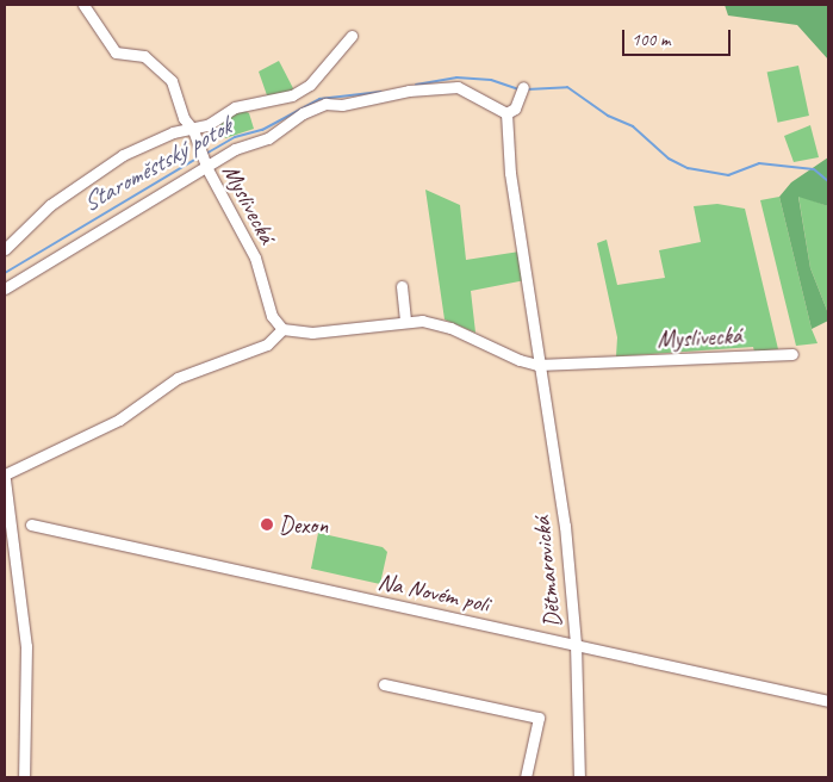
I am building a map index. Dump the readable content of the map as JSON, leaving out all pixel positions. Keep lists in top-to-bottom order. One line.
{"streets":{"street":["Myslivecká","Dětmarovická","Na Novém poli"]},"crossings":[["Myslivecká","Dětmarovická"],["Dětmarovická","Na Novém poli"]],"water":["Staroměstský potok"],"places":["Dexon"],"scale_bar":"100 m"}
